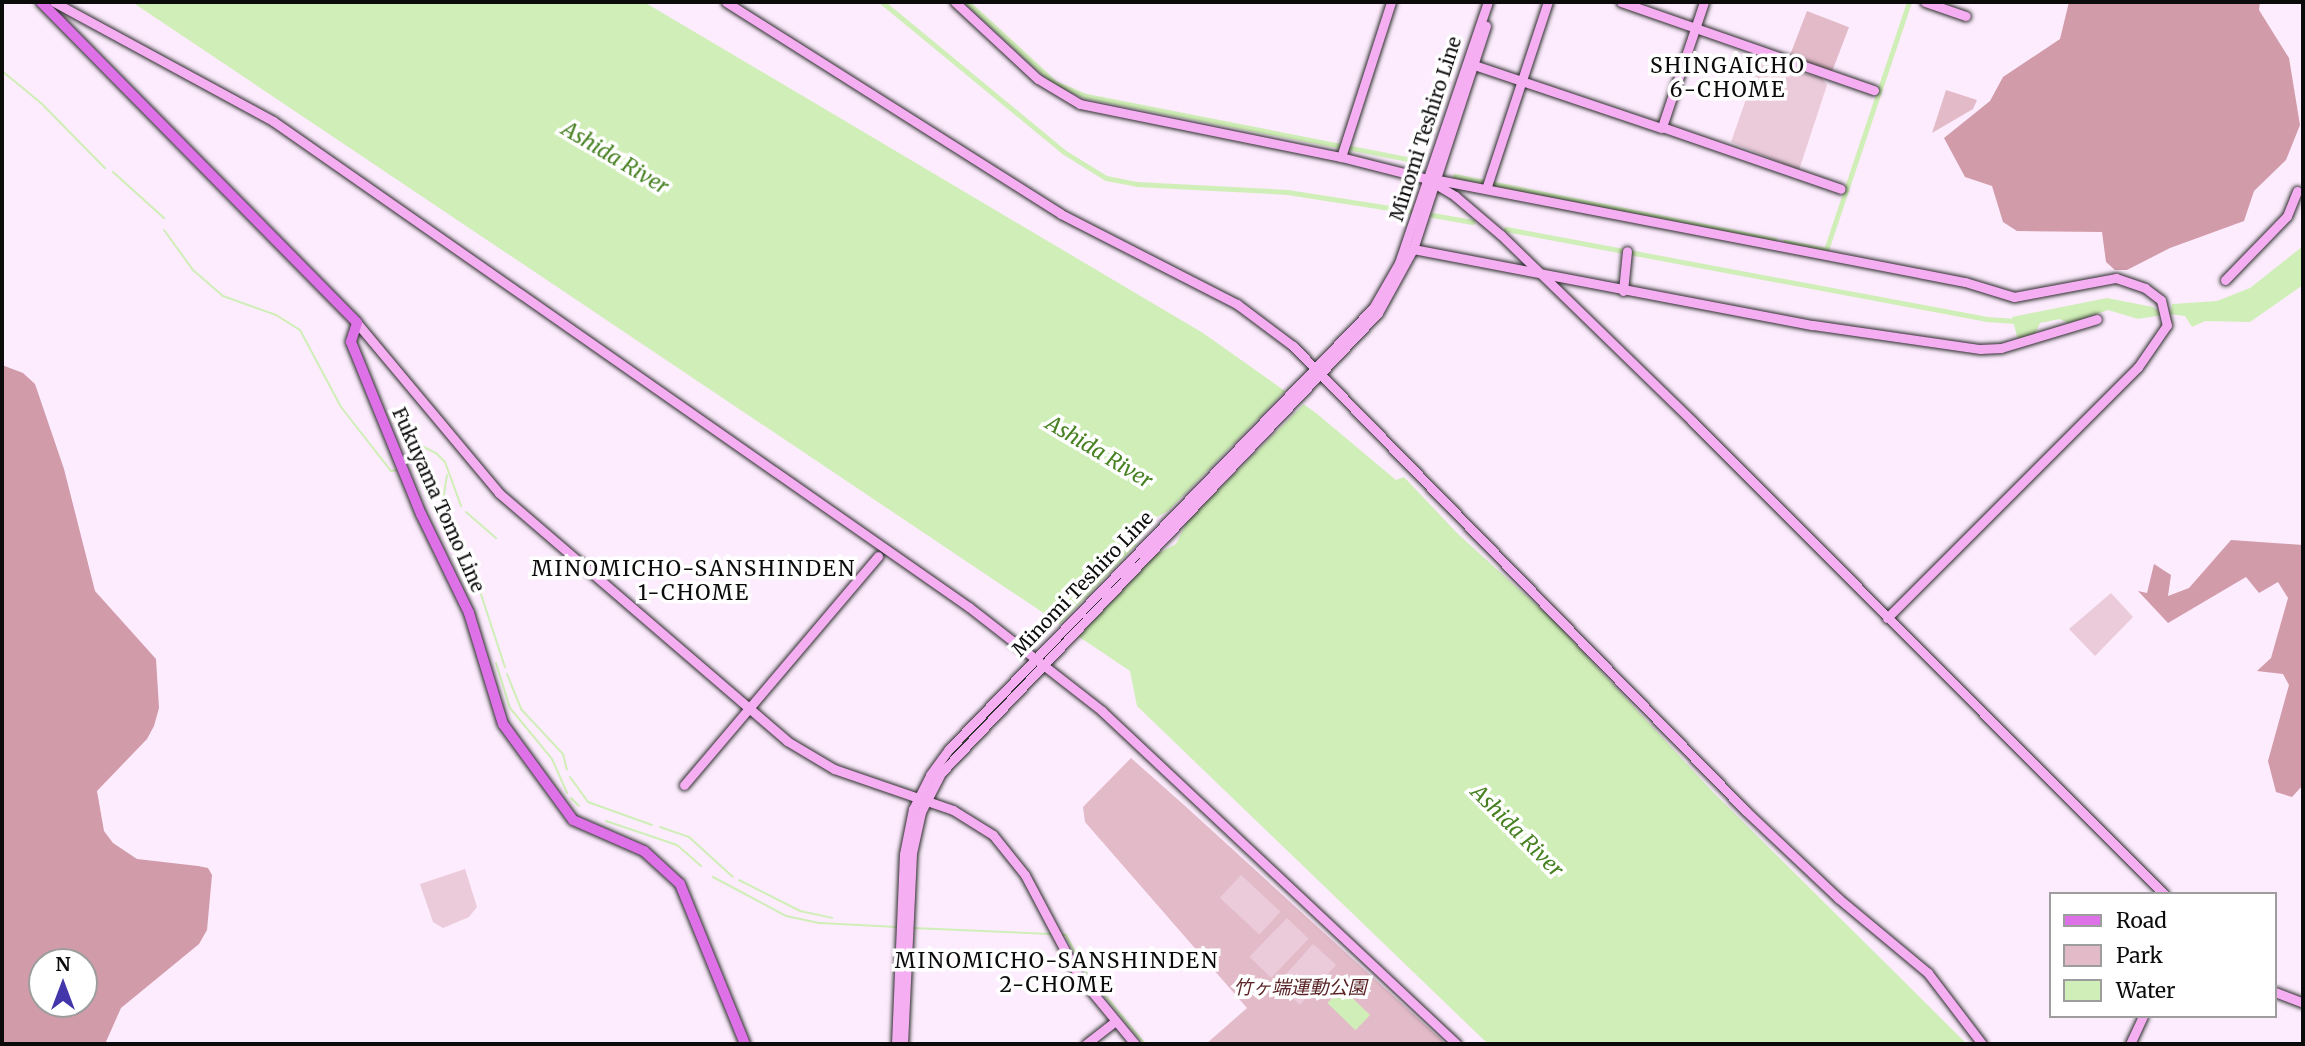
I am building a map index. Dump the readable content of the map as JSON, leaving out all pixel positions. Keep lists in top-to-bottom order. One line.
{"streets":{"main road":["Fukuyama Tomo Line"],"street":["Minomi Teshiro Line"]},"districts":["SHINGAICHO 6-CHOME","MINOMICHO-SANSHINDEN 1-CHOME","MINOMICHO-SANSHINDEN 2-CHOME"],"water":["Ashida River"],"parks":["竹ヶ端運動公園"],"legend":["Road","Park","Water"],"north":"top"}
